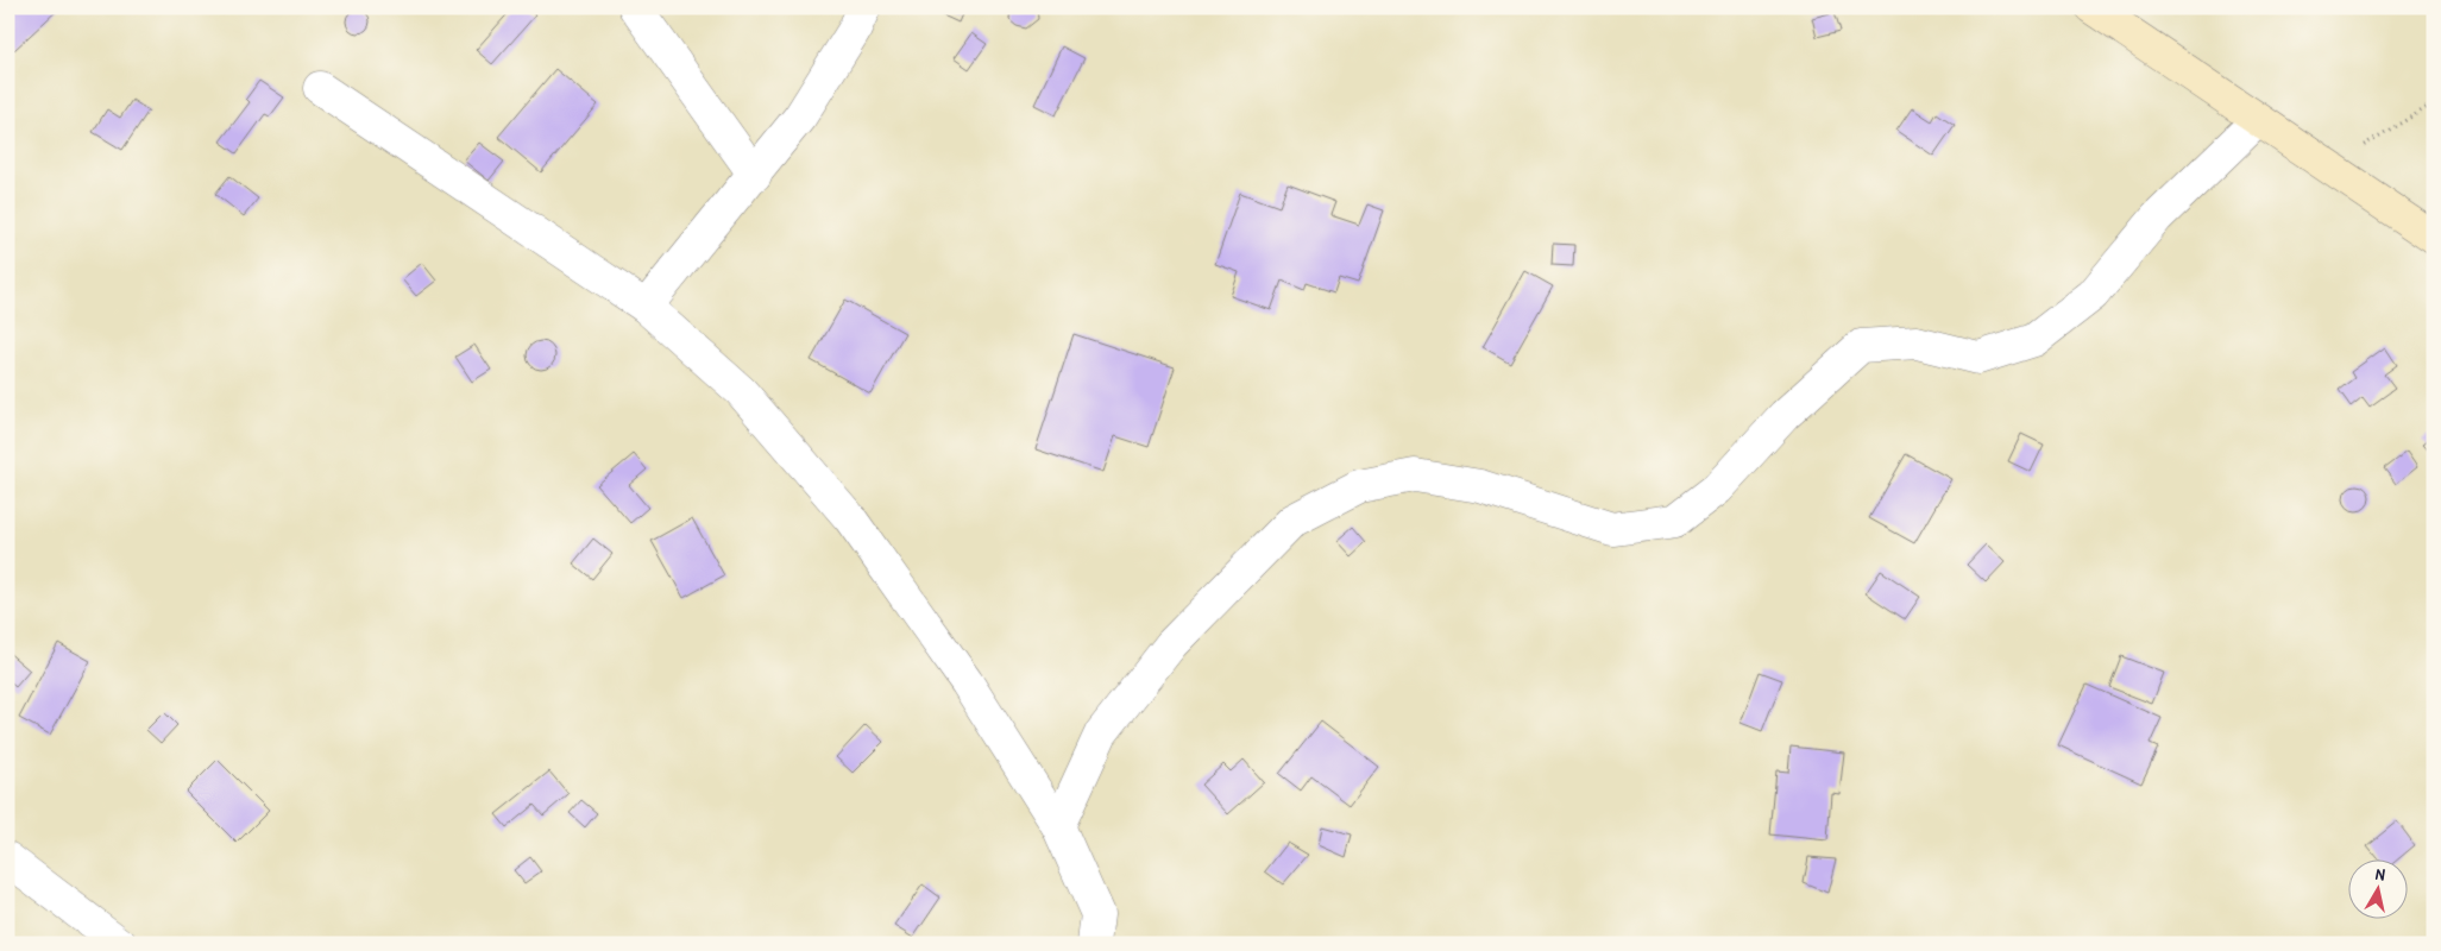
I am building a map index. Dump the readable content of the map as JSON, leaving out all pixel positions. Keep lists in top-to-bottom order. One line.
{"north":"top"}
